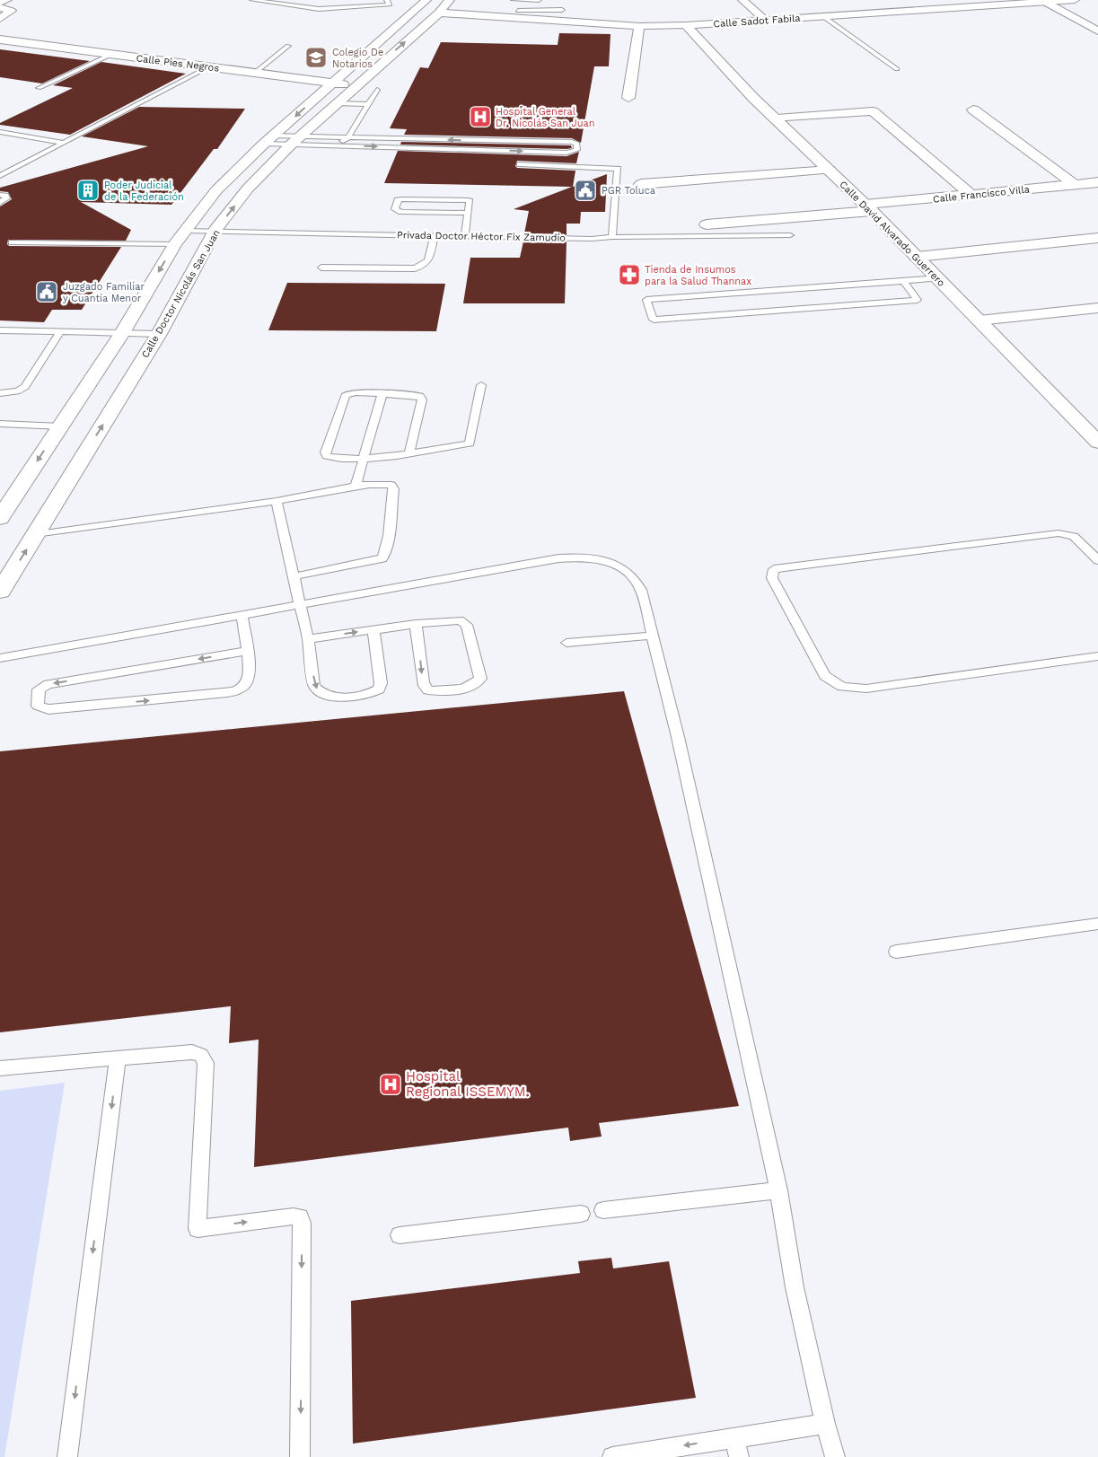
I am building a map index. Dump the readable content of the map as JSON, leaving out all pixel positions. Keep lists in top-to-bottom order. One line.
{"streets":{"street":["Calle Sadot Fabila","Calle Pies Negros","Calle Francisco Villa","Calle David Alvarado Guerrero","Calle Doctor Nicolás San Juan"],"lane":["Privada Doctor Héctor Fix Zamudio"]},"crossings":[["Calle Sadot Fabila","Calle David Alvarado Guerrero"],["Calle Sadot Fabila","Calle Doctor Nicolás San Juan"],["Calle Pies Negros","Calle Doctor Nicolás San Juan"],["Calle Francisco Villa","Calle David Alvarado Guerrero"],["Privada Doctor Héctor Fix Zamudio","Calle Doctor Nicolás San Juan"]],"places":{"school or university":["Colegio De Notarios"],"hospital":["Hospital General Dr. Nicolás San Juan","Hospital Regional ISSEMYM."],"building":["Poder Judicial de la Federación"],"public building":["PGR Toluca","Juzgado Familiar y Cuantía Menor"],"pharmacy":["Tienda de Insumos para la Salud Thannax"]}}
